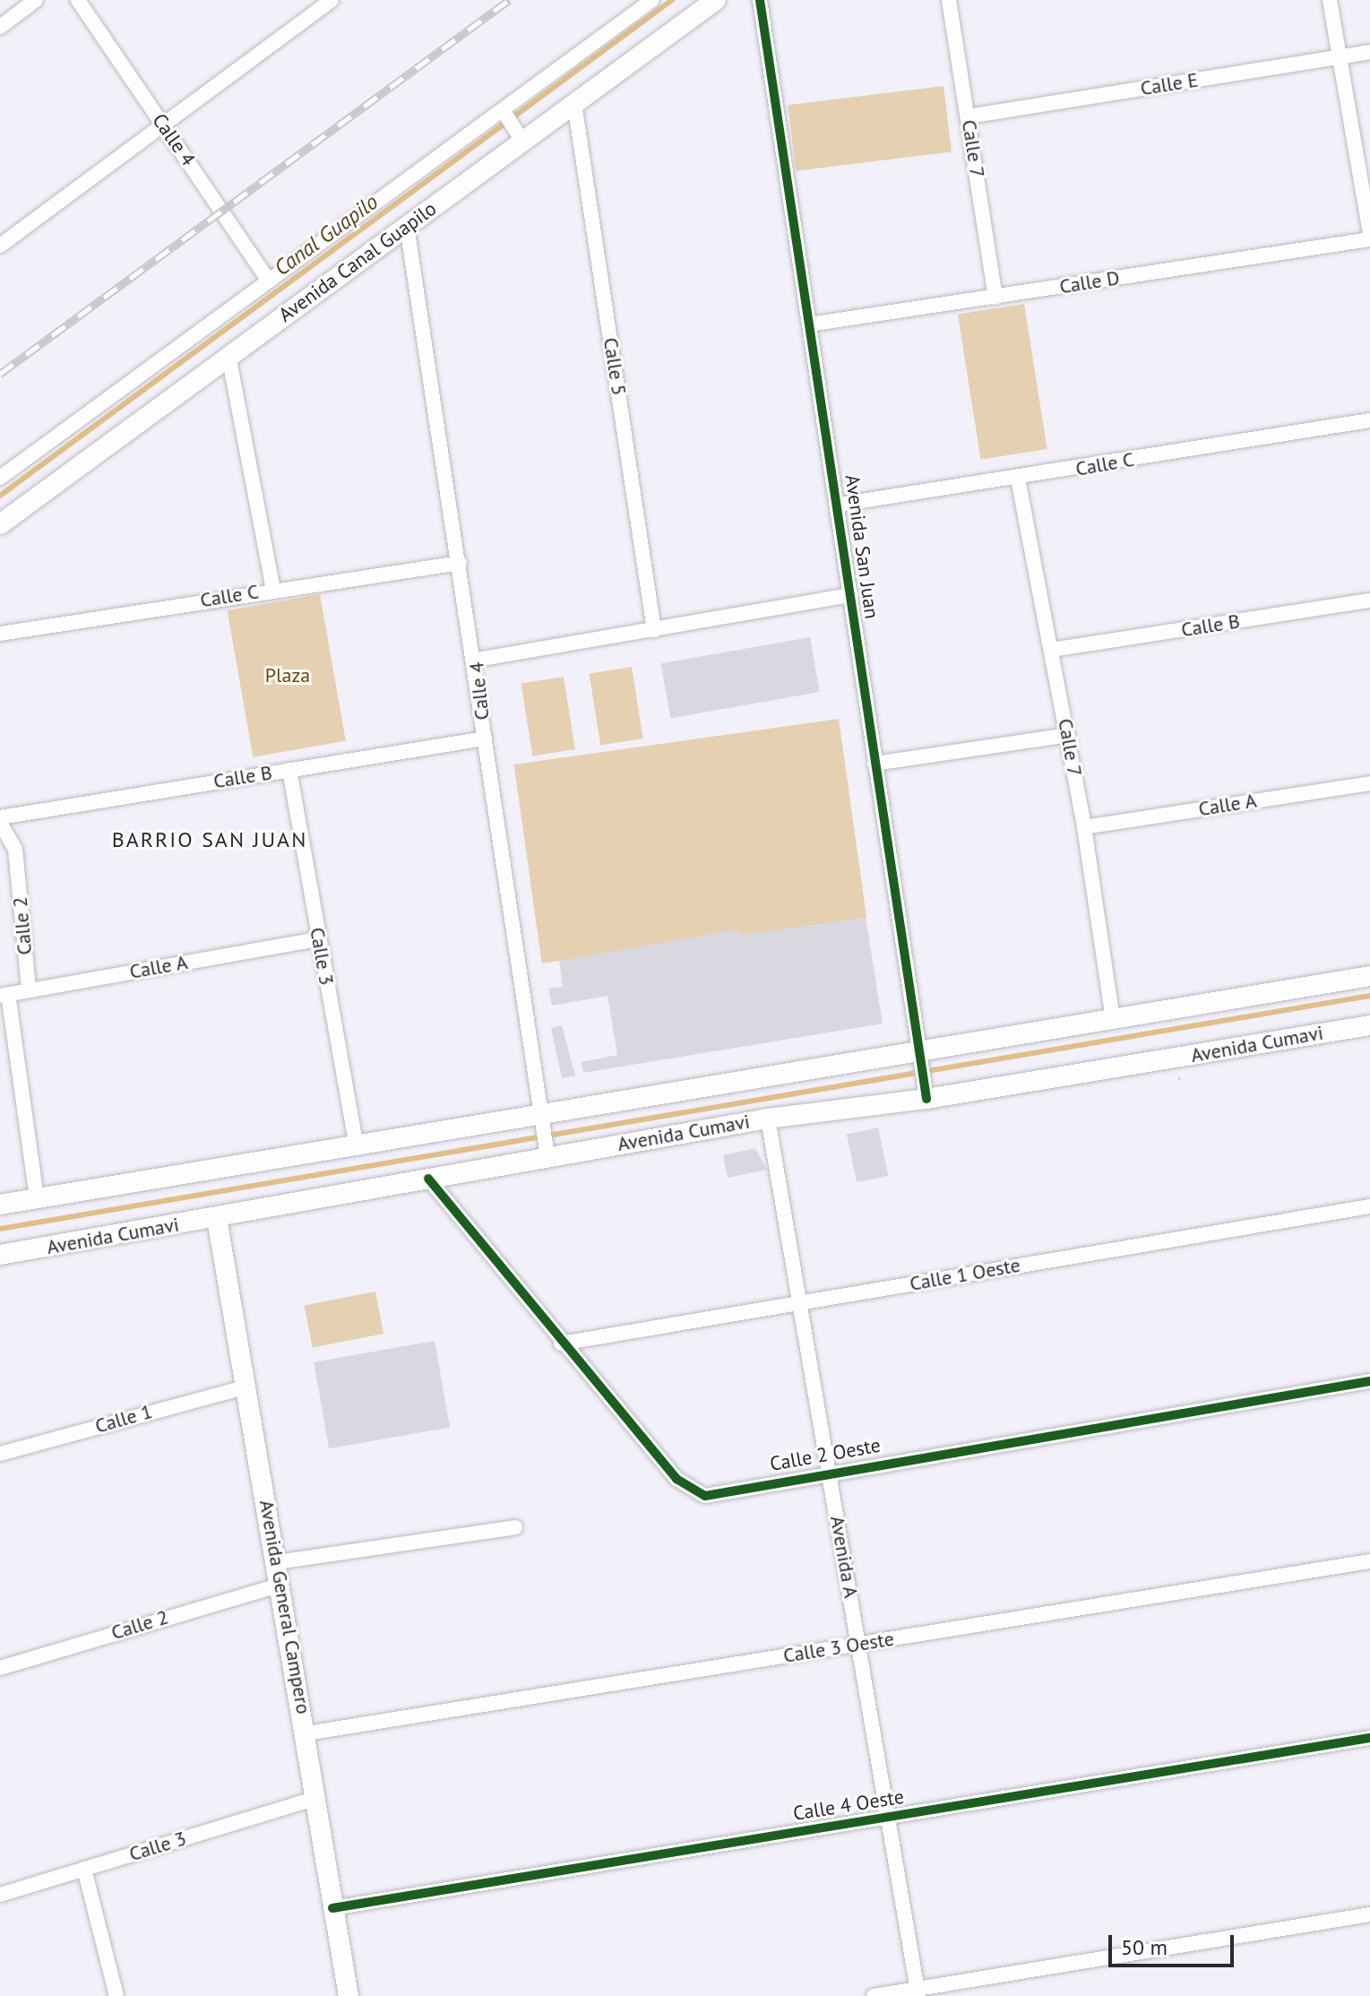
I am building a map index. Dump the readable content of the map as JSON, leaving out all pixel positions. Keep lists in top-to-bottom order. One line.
{"streets":{"main road":["Avenida Canal Guapilo","Avenida Cumavi","Avenida General Campero"],"street":["Calle E","Calle 4","Calle 7","Calle D","Calle 5","Calle C","Avenida San Juan","Calle B","Calle A","Calle 2","Calle 3","Calle 1 Oeste","Calle 1","Calle 2 Oeste","Avenida A","Calle 3 Oeste","Calle 4 Oeste"]},"crossings":[["Calle E","Calle 7"],["Calle 4","Avenida Canal Guapilo"],["Calle 4","Calle C"],["Calle 4","Calle B"],["Calle 4","Avenida Cumavi"],["Calle 7","Calle D"],["Calle 7","Calle C"],["Calle 7","Calle B"],["Calle 7","Calle A"],["Avenida Canal Guapilo","Calle 5"],["Calle D","Avenida San Juan"],["Calle C","Avenida San Juan"],["Avenida San Juan","Avenida Cumavi"],["Calle B","Calle 3"],["Calle A","Calle 2"],["Calle A","Calle 3"],["Calle 2","Avenida General Campero"],["Calle 3","Avenida General Campero"],["Avenida Cumavi","Calle 2 Oeste"],["Avenida Cumavi","Avenida A"],["Avenida Cumavi","Avenida General Campero"],["Calle 1 Oeste","Calle 2 Oeste"],["Calle 1 Oeste","Avenida A"],["Calle 1","Avenida General Campero"],["Calle 2 Oeste","Avenida A"],["Avenida A","Calle 3 Oeste"],["Avenida A","Calle 4 Oeste"],["Avenida General Campero","Calle 3 Oeste"],["Avenida General Campero","Calle 4 Oeste"]],"districts":["BARRIO SAN JUAN"],"water":["Canal Guapilo"],"parks":["Plaza"],"scale_bar":"50 m"}
